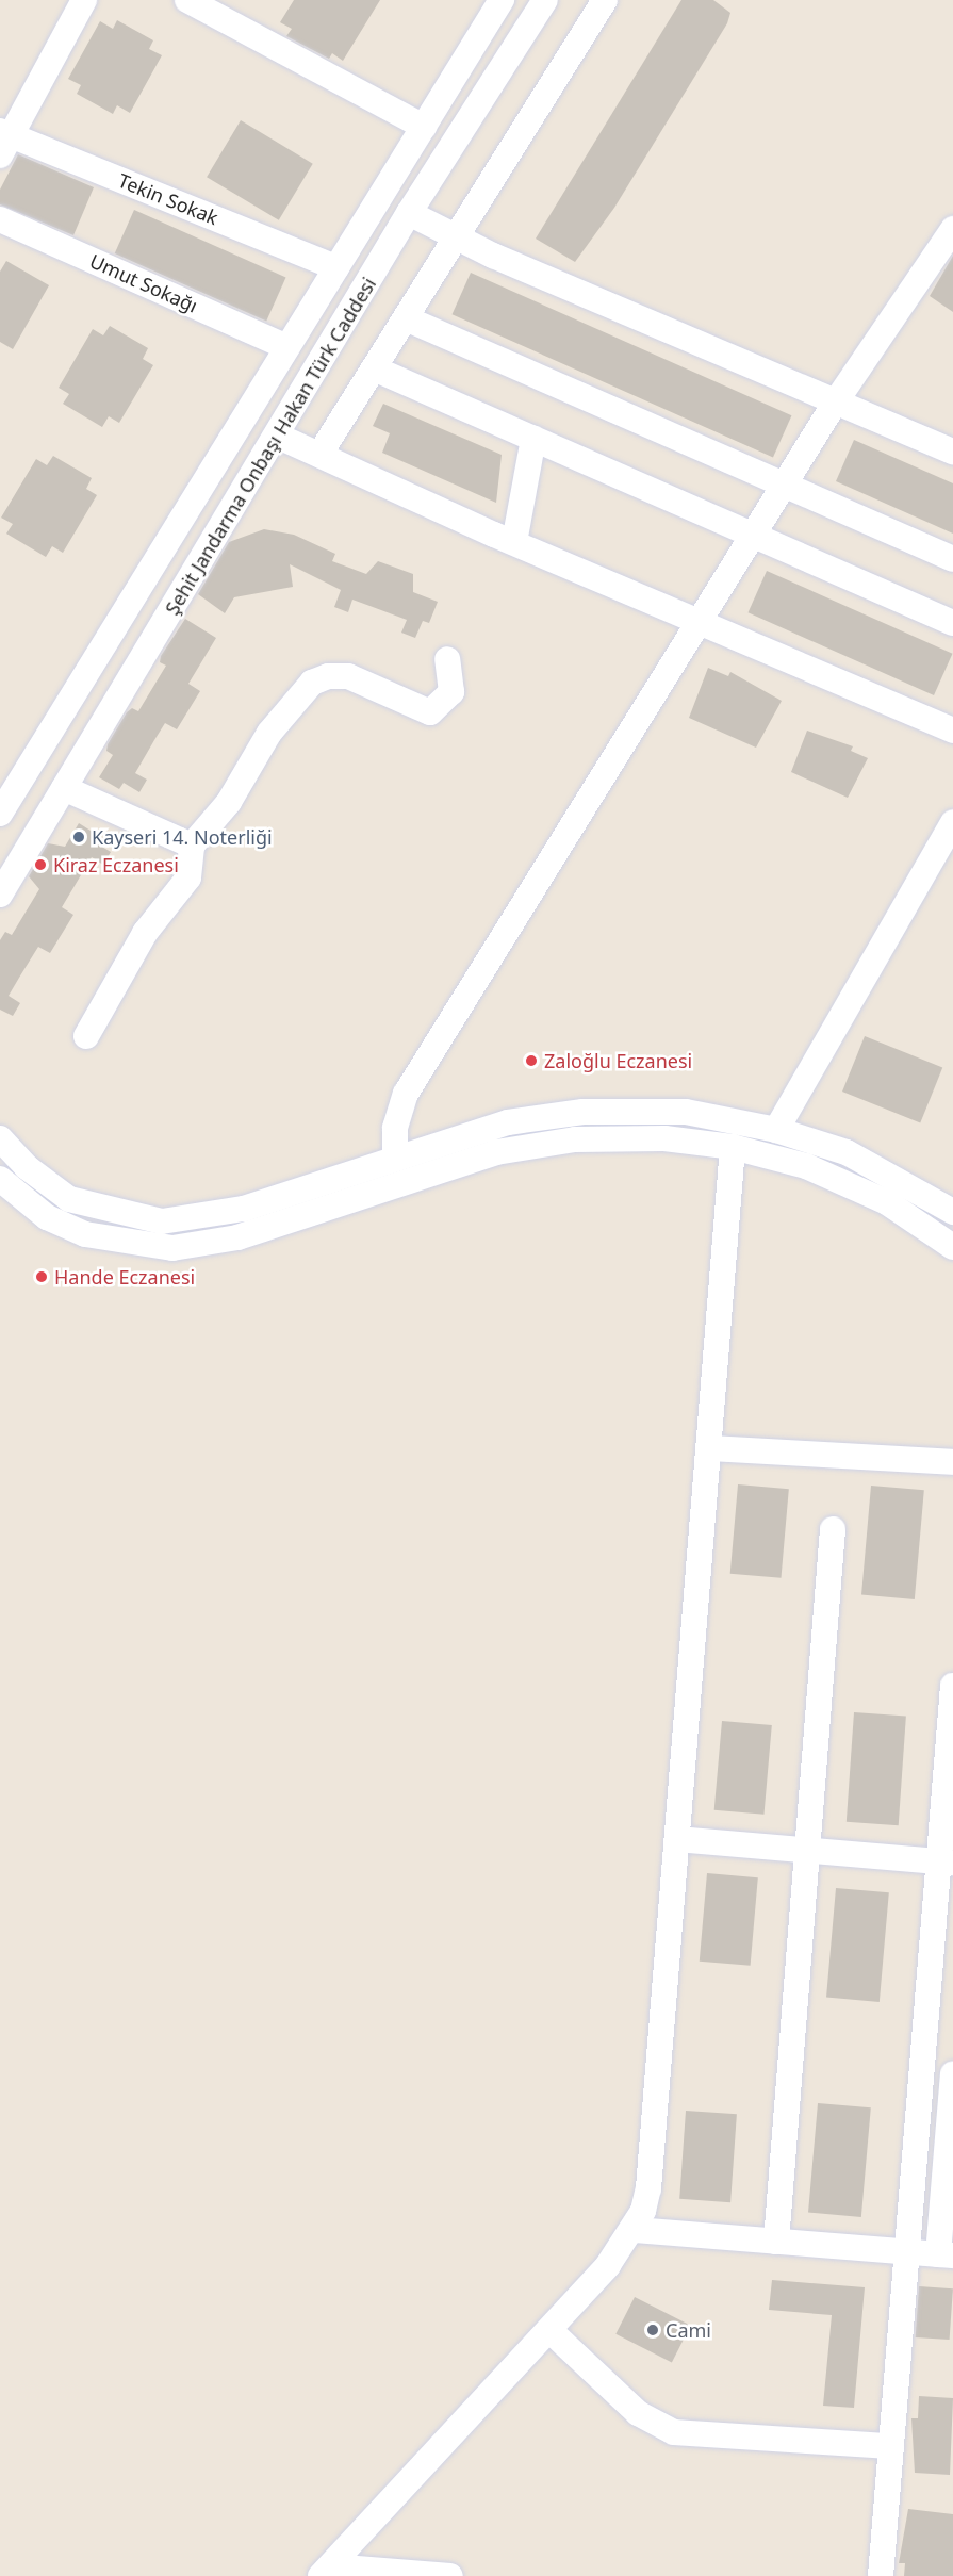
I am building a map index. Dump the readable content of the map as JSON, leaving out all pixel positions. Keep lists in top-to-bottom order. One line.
{"streets":{"street":["Tekin Sokak","Umut Sokağı","Şehit Jandarma Onbaşı Hakan Türk Caddesi"]},"crossings":[["Tekin Sokak","Şehit Jandarma Onbaşı Hakan Türk Caddesi"],["Umut Sokağı","Şehit Jandarma Onbaşı Hakan Türk Caddesi"]],"places":["Kayseri 14. Noterliği","Kiraz Eczanesi","Zaloğlu Eczanesi","Hande Eczanesi","Cami"]}
